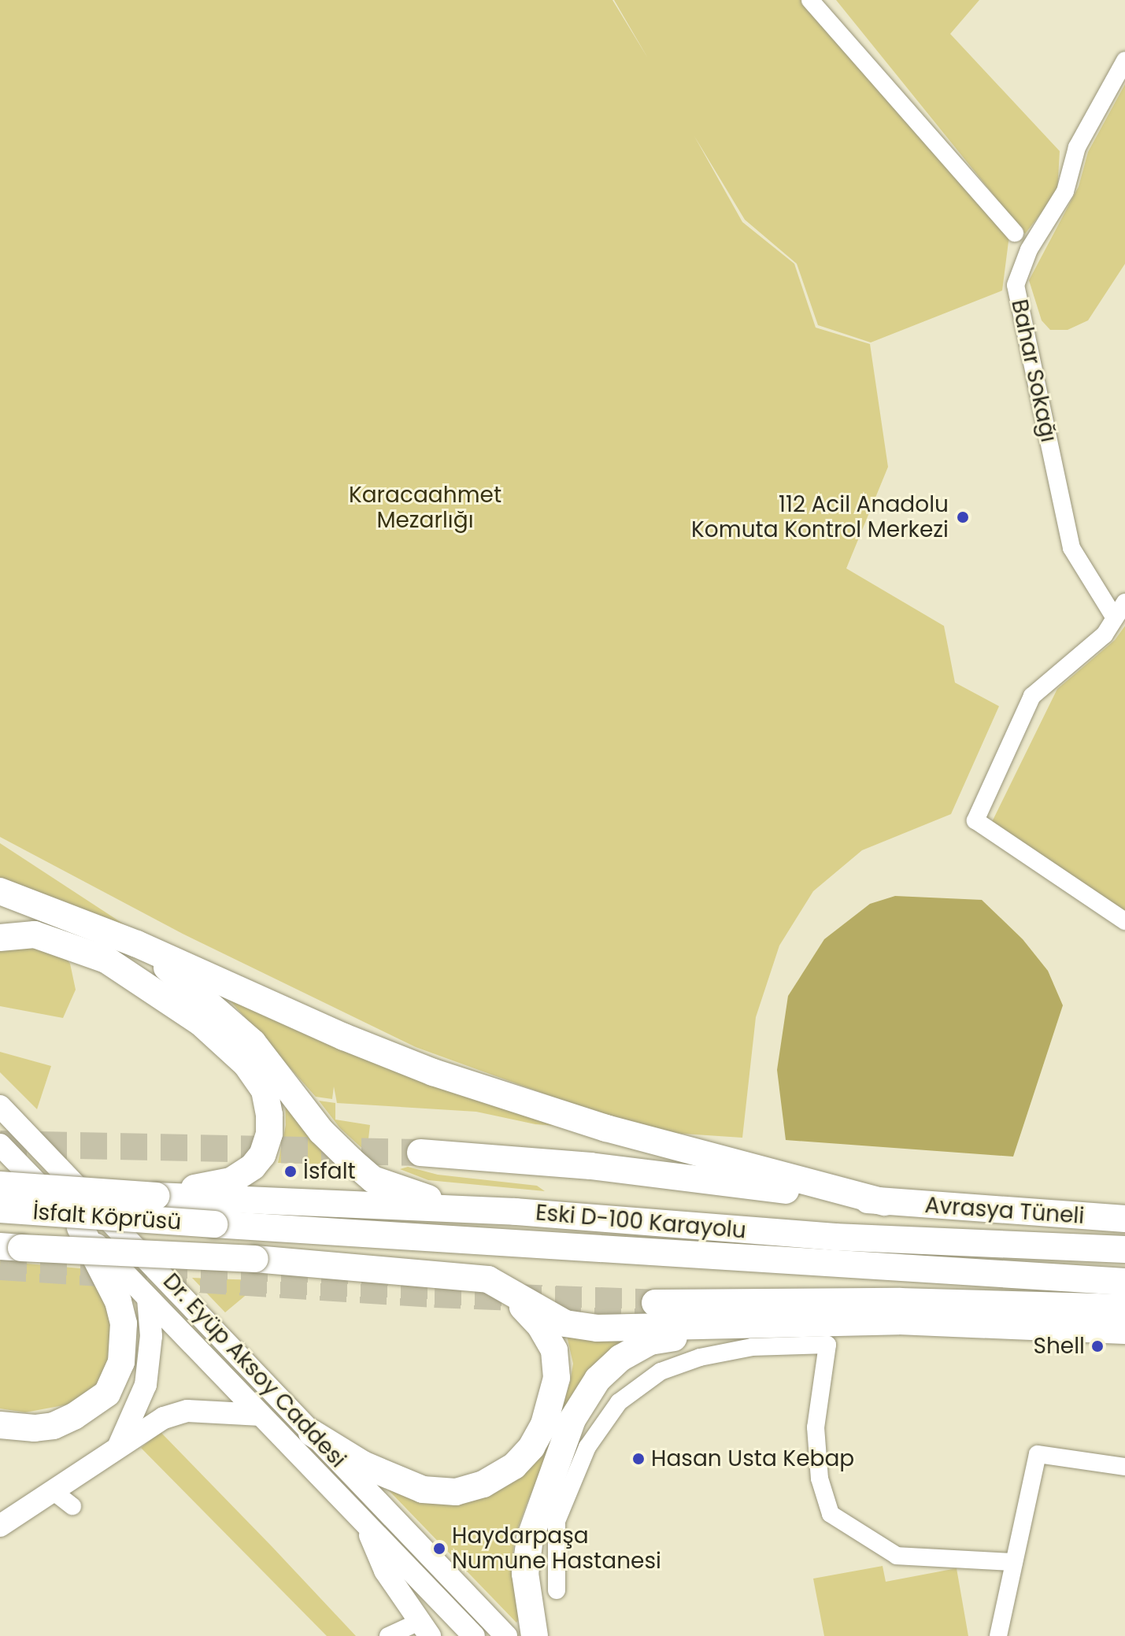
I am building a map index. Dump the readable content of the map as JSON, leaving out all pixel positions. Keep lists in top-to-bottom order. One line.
{"streets":{"highway":["Avrasya Tüneli","İsfalt Köprüsü","Eski D-100 Karayolu"],"main road":["Dr. Eyüp Aksoy Caddesi"],"street":["Bahar Sokağı"]},"crossings":[["İsfalt Köprüsü","Eski D-100 Karayolu"]],"parks":["Karacaahmet Mezarlığı"],"places":["112 Acil Anadolu Komuta Kontrol Merkezi","İsfalt","Shell","Hasan Usta Kebap","Haydarpaşa Numune Hastanesi"]}
